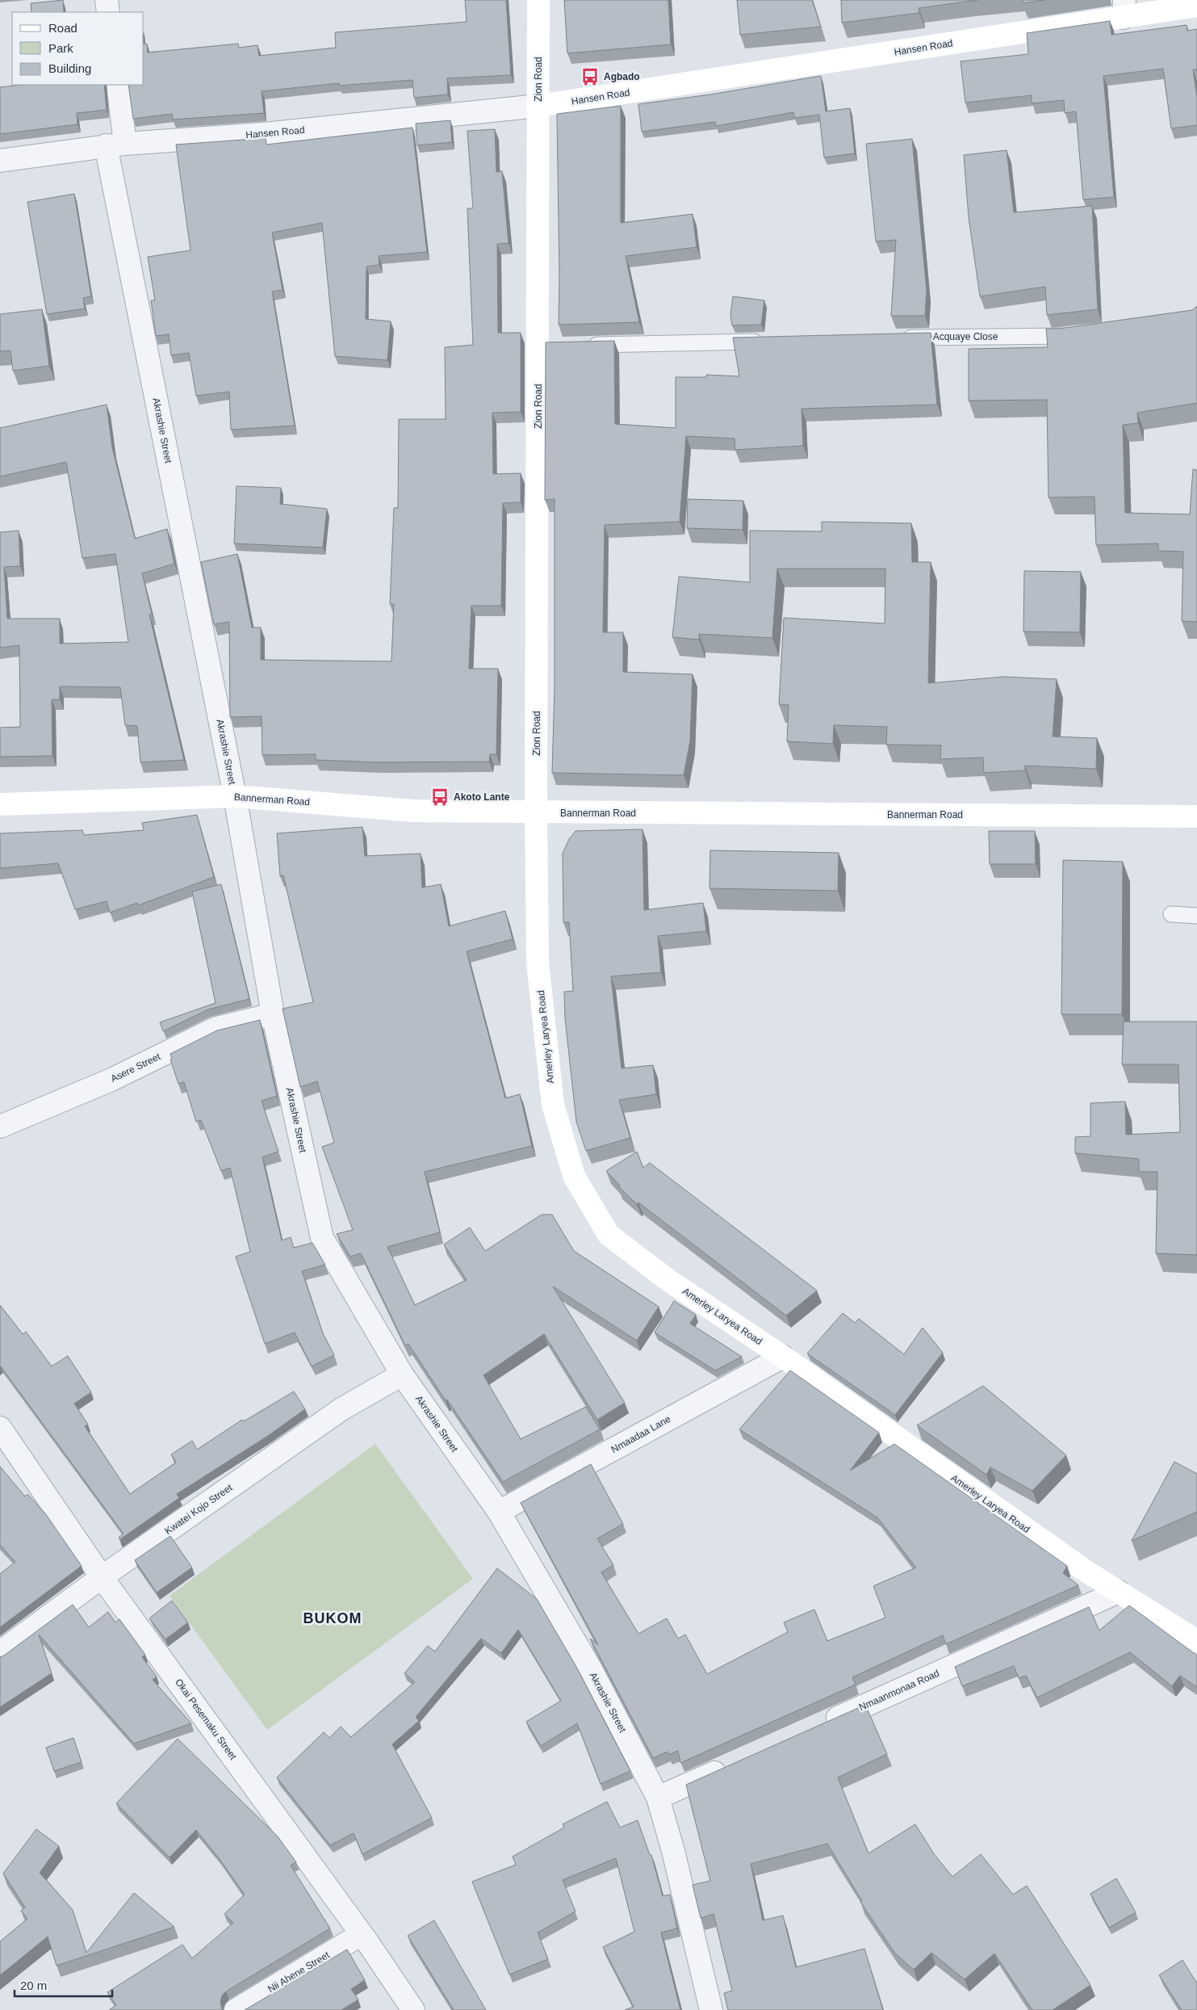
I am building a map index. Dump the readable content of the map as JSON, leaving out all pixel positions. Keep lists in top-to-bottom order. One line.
{"streets":{"street":["Hansen Road","Zion Road","Akrashie Street","Bannerman Road","Amerley Laryea Road","Asere Street","Nmaadaa Lane","Kwatei Kojo Street","Nmaanmonaa Road","Okai Pesemaku Street","Nii Ahene Street"],"lane":["Acquaye Close"]},"crossings":[["Hansen Road","Zion Road"],["Hansen Road","Akrashie Street"],["Zion Road","Bannerman Road"],["Zion Road","Amerley Laryea Road"],["Akrashie Street","Bannerman Road"],["Akrashie Street","Asere Street"],["Akrashie Street","Nmaadaa Lane"],["Akrashie Street","Kwatei Kojo Street"],["Bannerman Road","Amerley Laryea Road"],["Amerley Laryea Road","Nmaadaa Lane"],["Amerley Laryea Road","Nmaanmonaa Road"],["Kwatei Kojo Street","Okai Pesemaku Street"],["Okai Pesemaku Street","Nii Ahene Street"]],"districts":["BUKOM"],"places":{"bus stop":["Agbado","Akoto Lante"]},"legend":["Road","Park","Building"],"scale_bar":"20 m"}
